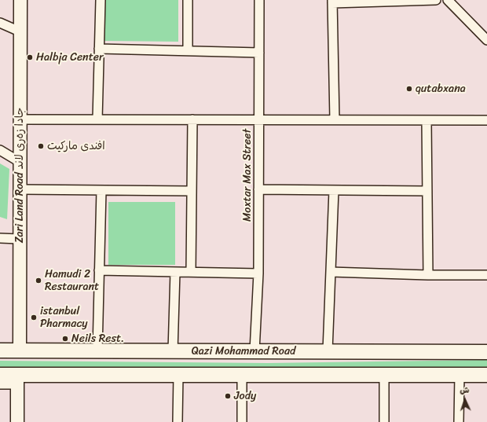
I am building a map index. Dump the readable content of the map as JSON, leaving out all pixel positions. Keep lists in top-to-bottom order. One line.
{"streets":{"main road":["Qazi Mohammad Road"],"street":["Zari Land Road جادا زەری لاند","Moxtar Max Street"]},"crossings":[["Zari Land Road جادا زەری لاند","Qazi Mohammad Road"],["Moxtar Max Street","Qazi Mohammad Road"]],"places":["Halbja Center","qutabxana","افندى ماركيت","Hamudi 2 Restaurant","istanbul Pharmacy","Neils Rest.","Jody"],"north":"top"}
